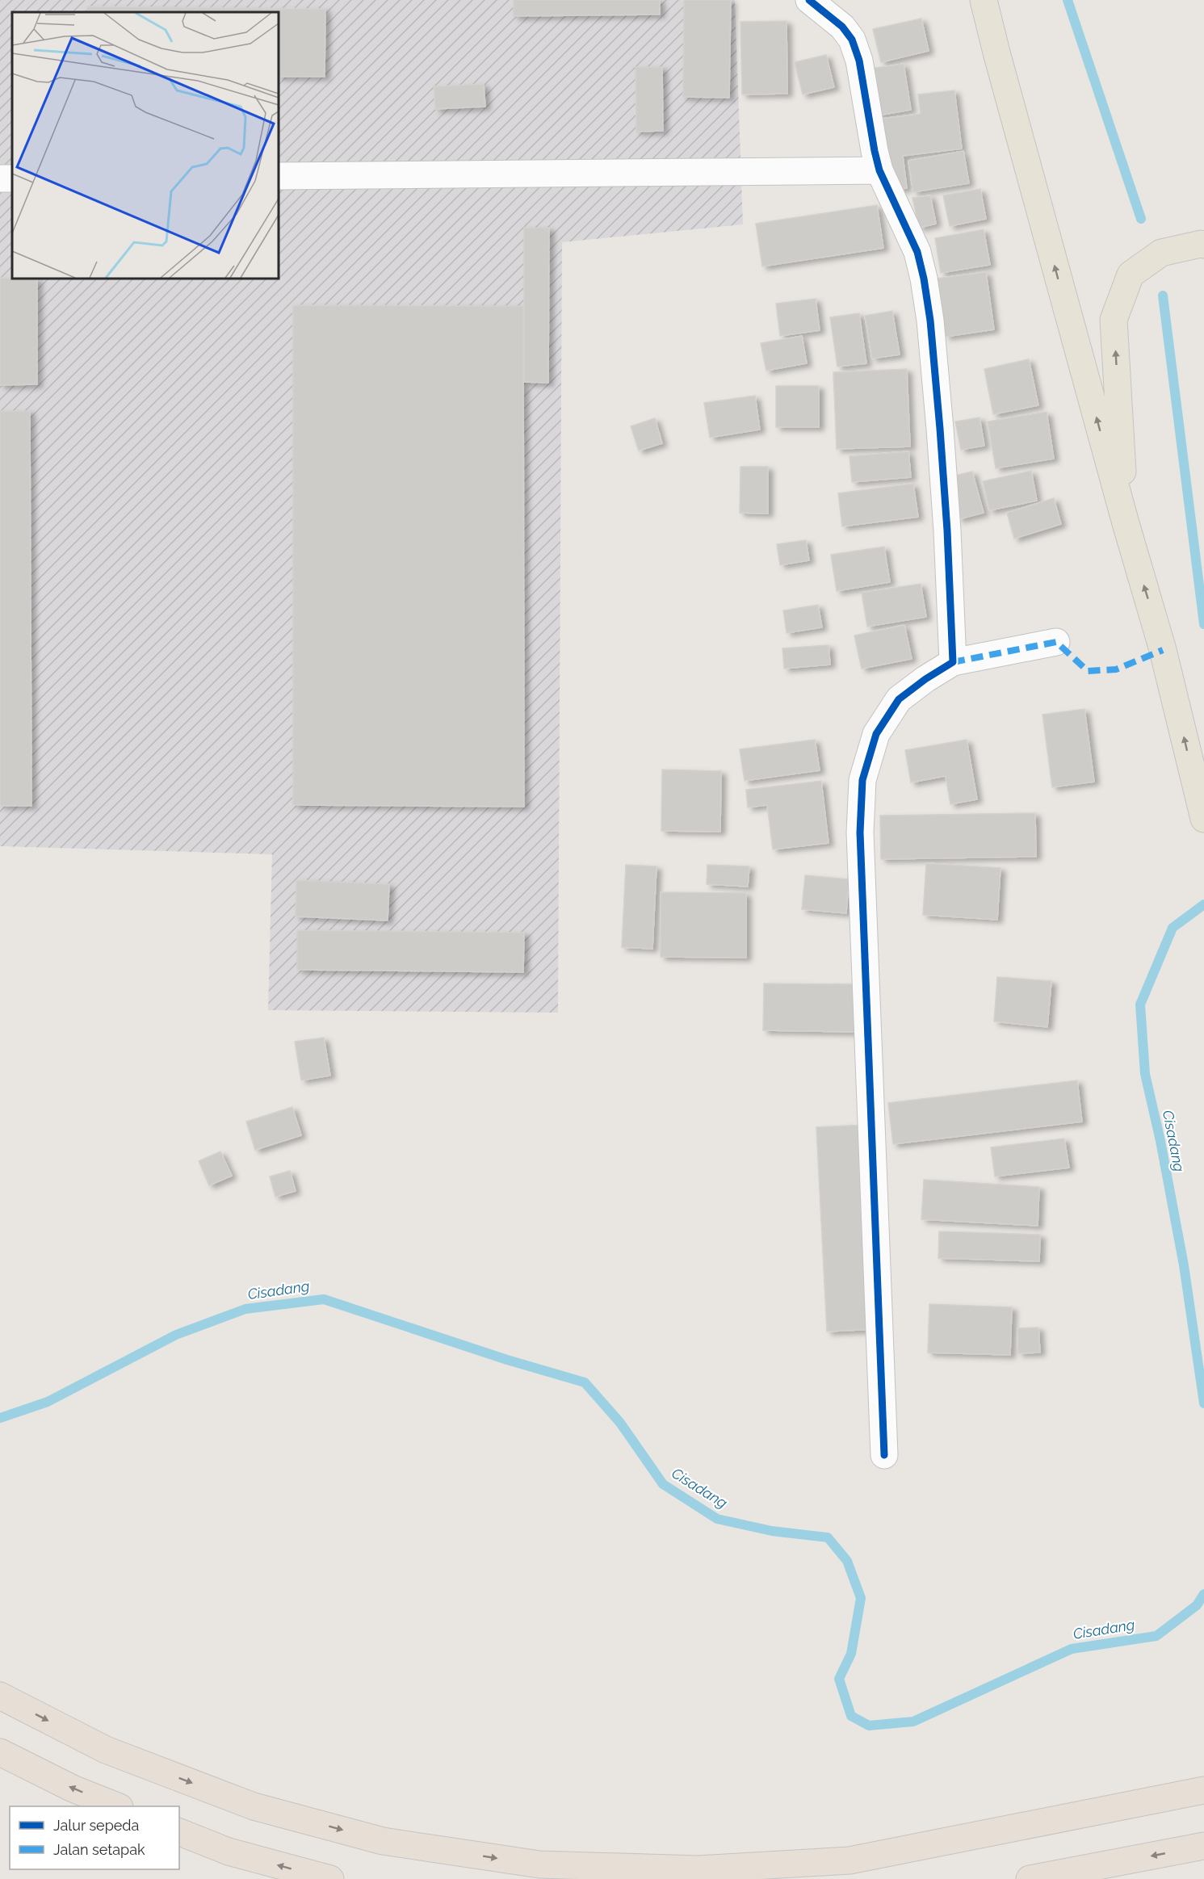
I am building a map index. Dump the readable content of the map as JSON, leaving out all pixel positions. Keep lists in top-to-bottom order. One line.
{"water":["Cisadang"],"legend":["Jalur sepeda","Jalan setapak"]}
